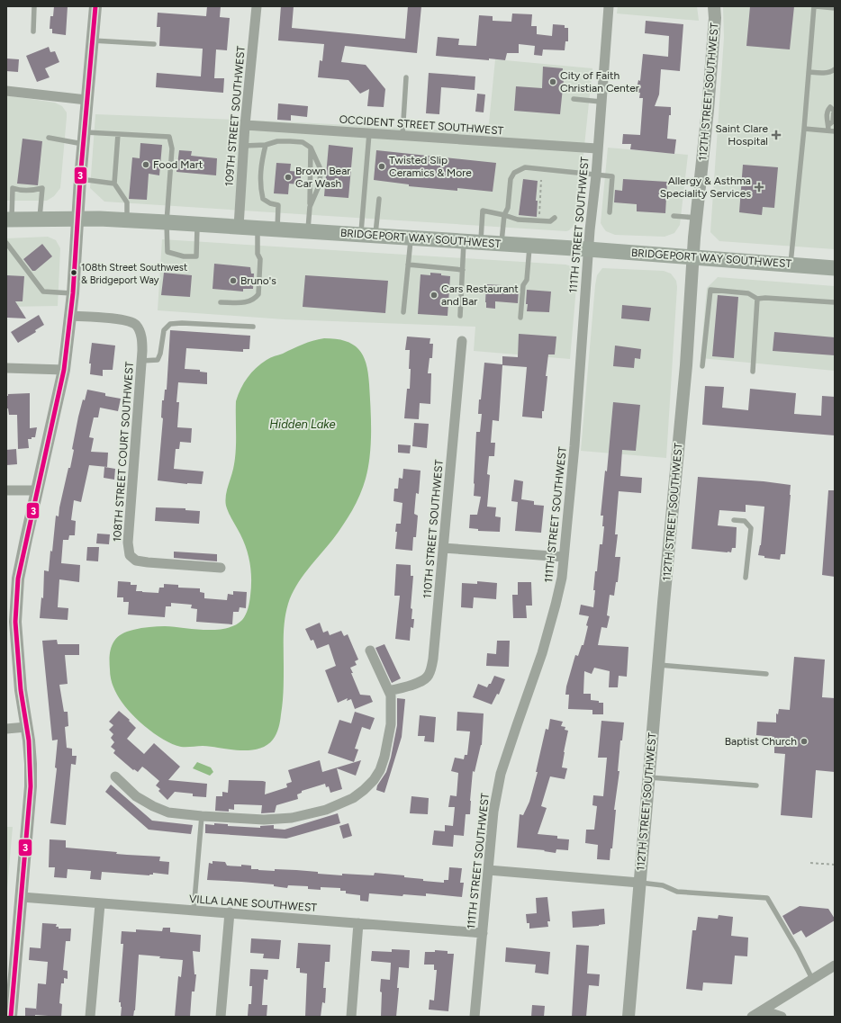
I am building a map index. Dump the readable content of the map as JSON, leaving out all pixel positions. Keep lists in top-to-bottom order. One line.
{"streets":{"main road":["BRIDGEPORT WAY SOUTHWEST"],"street":["112TH STREET SOUTHWEST","109TH STREET SOUTHWEST","OCCIDENT STREET SOUTHWEST","111TH STREET SOUTHWEST","108TH STREET COURT SOUTHWEST","110TH STREET SOUTHWEST","VILLA LANE SOUTHWEST"]},"crossings":[["112TH STREET SOUTHWEST","BRIDGEPORT WAY SOUTHWEST"],["109TH STREET SOUTHWEST","OCCIDENT STREET SOUTHWEST"],["109TH STREET SOUTHWEST","BRIDGEPORT WAY SOUTHWEST"],["OCCIDENT STREET SOUTHWEST","111TH STREET SOUTHWEST"],["111TH STREET SOUTHWEST","BRIDGEPORT WAY SOUTHWEST"],["111TH STREET SOUTHWEST","VILLA LANE SOUTHWEST"]],"water":["Hidden Lake"],"places":{"other":["City of Faith Christian Center","Food Mart","Twisted Slip Ceramics & More","Brown Bear Car Wash","108th Street Southwest & Bridgeport Way","Bruno's","Cars Restaurant and Bar","Baptist Church"],"health":["Saint Clare Hospital","Allergy & Asthma Speciality Services"]},"lines":["transit line 3"]}
